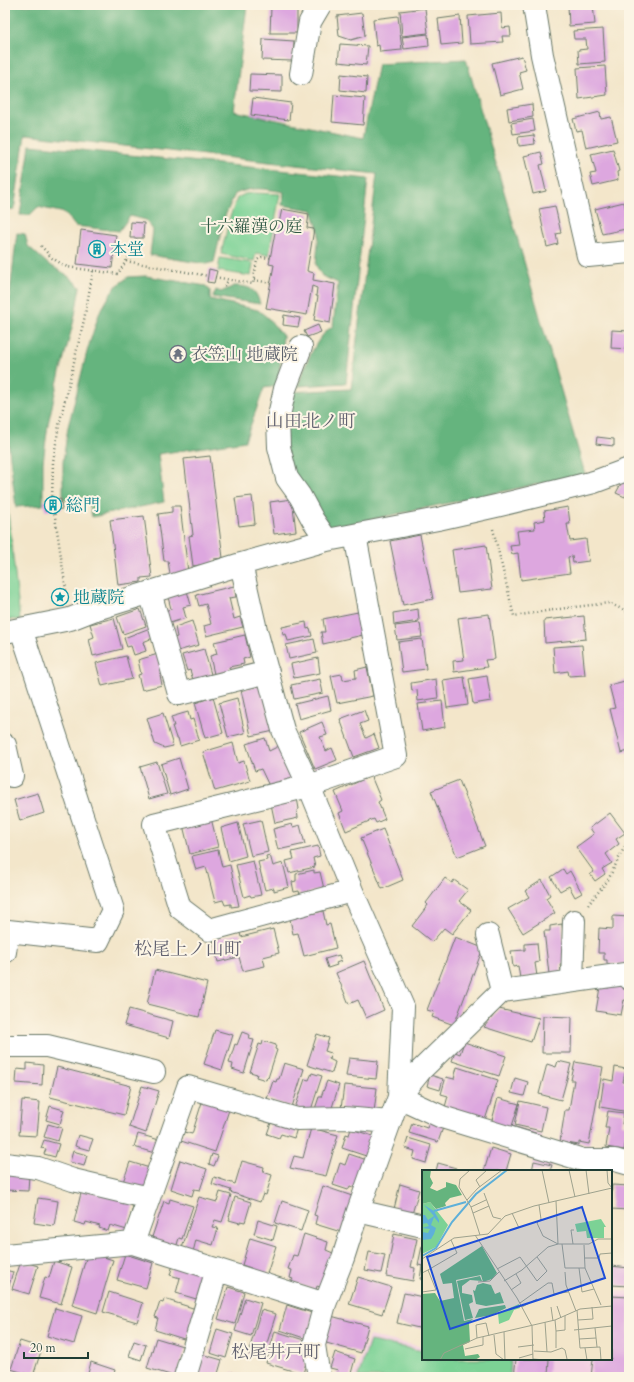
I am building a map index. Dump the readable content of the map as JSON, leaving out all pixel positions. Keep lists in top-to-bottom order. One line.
{"districts":["山田北ノ町","松尾上ノ山町","松尾井戸町"],"parks":["十六羅漢の庭"],"places":{"building":["本堂","総門"],"temple":["衣笠山 地蔵院"],"place":["地蔵院"]},"scale_bar":"20 m"}
